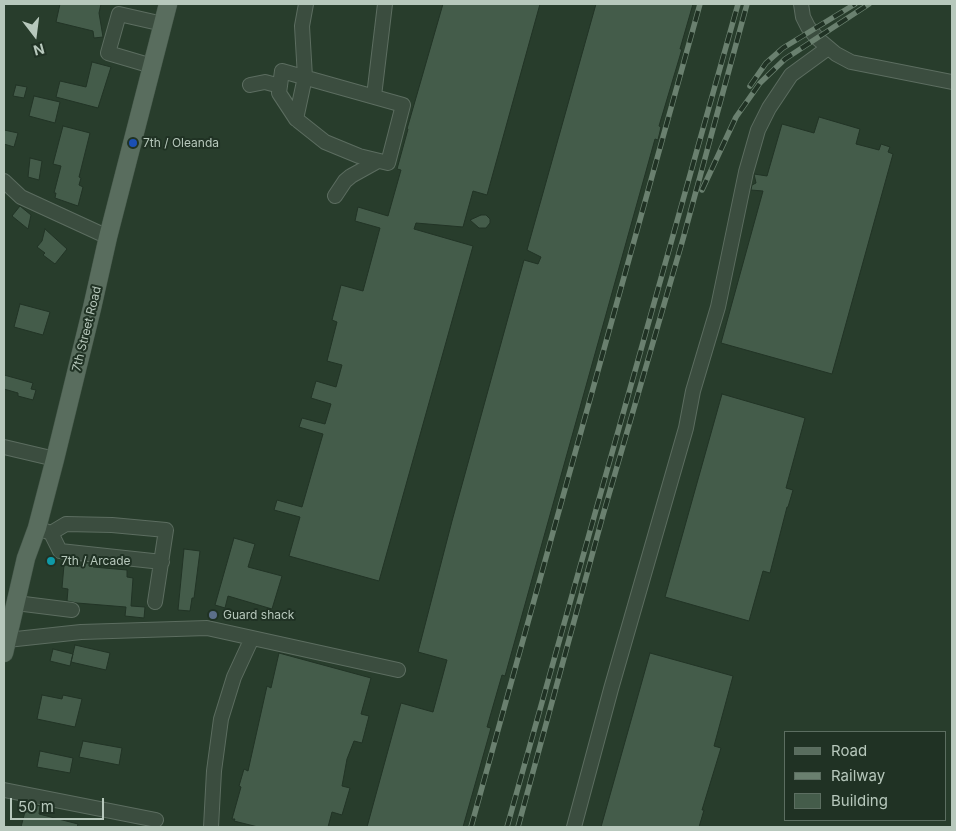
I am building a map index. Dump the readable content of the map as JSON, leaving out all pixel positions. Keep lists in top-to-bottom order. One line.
{"streets":{"main road":["7th Street Road"]},"places":["7th / Oleanda","7th / Arcade","Guard shack"],"legend":["Road","Railway","Building"],"scale_bar":"50 m","north":"bottom"}
